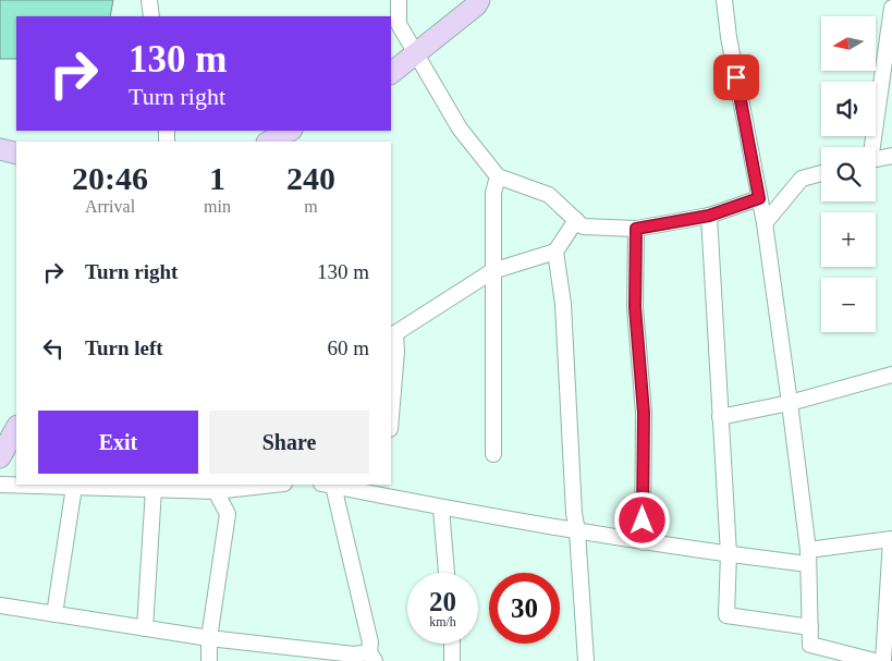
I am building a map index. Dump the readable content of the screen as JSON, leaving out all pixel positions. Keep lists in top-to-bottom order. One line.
{"north":"left","page":{"map_buttons":["+","−"],"turn":["130 m","Turn right"],"eta":["20:46","Arrival","1","min","240","m"],"list":[{"name":"Turn right","value":"130 m"},{"name":"Turn left","value":"60 m"}],"buttons":["Exit","Share"],"speed":"20 km/h","limit":"30"}}
